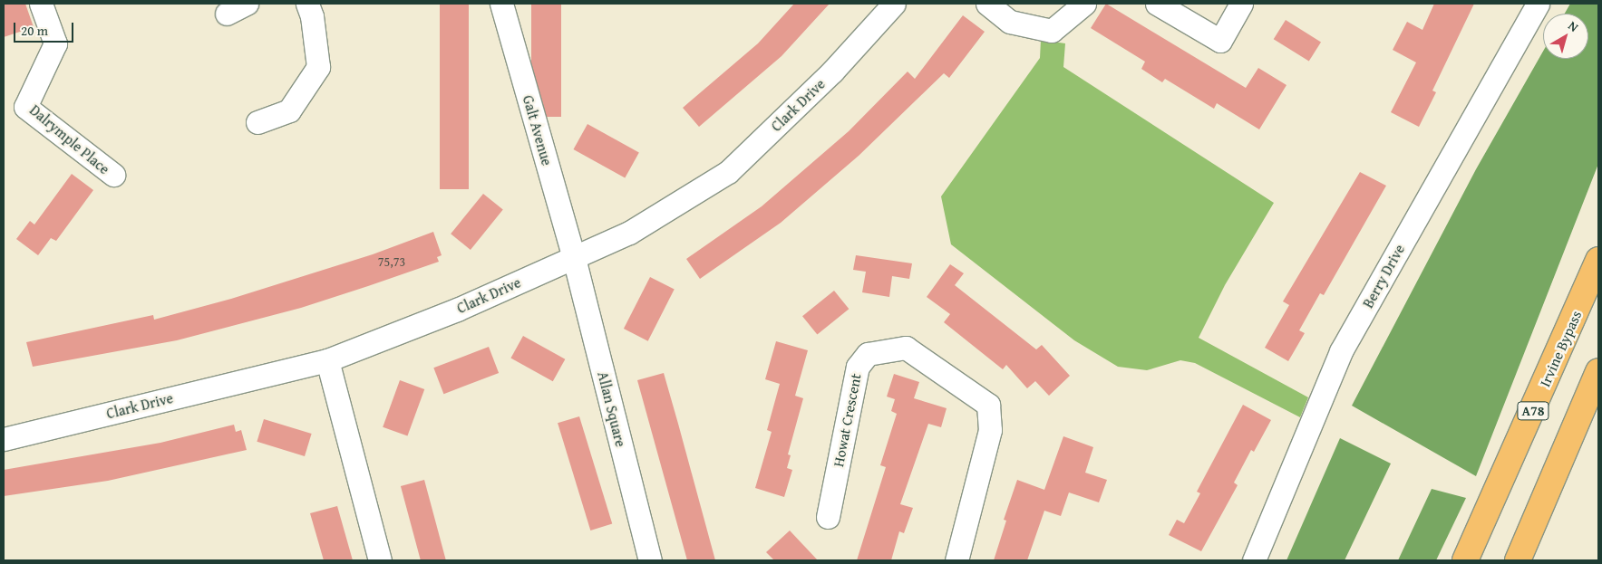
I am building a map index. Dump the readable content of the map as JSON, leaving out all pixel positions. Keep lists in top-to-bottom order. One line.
{"streets":{"highway":["Irvine Bypass","A78"],"street":["Clark Drive","Galt Avenue","Dalrymple Place","Berry Drive","Allan Square","Howat Crescent"]},"crossings":[["Clark Drive","Galt Avenue"],["Clark Drive","Allan Square"],["Galt Avenue","Allan Square"]],"house_numbers":["75,73"],"scale_bar":"20 m","north":"top right"}
